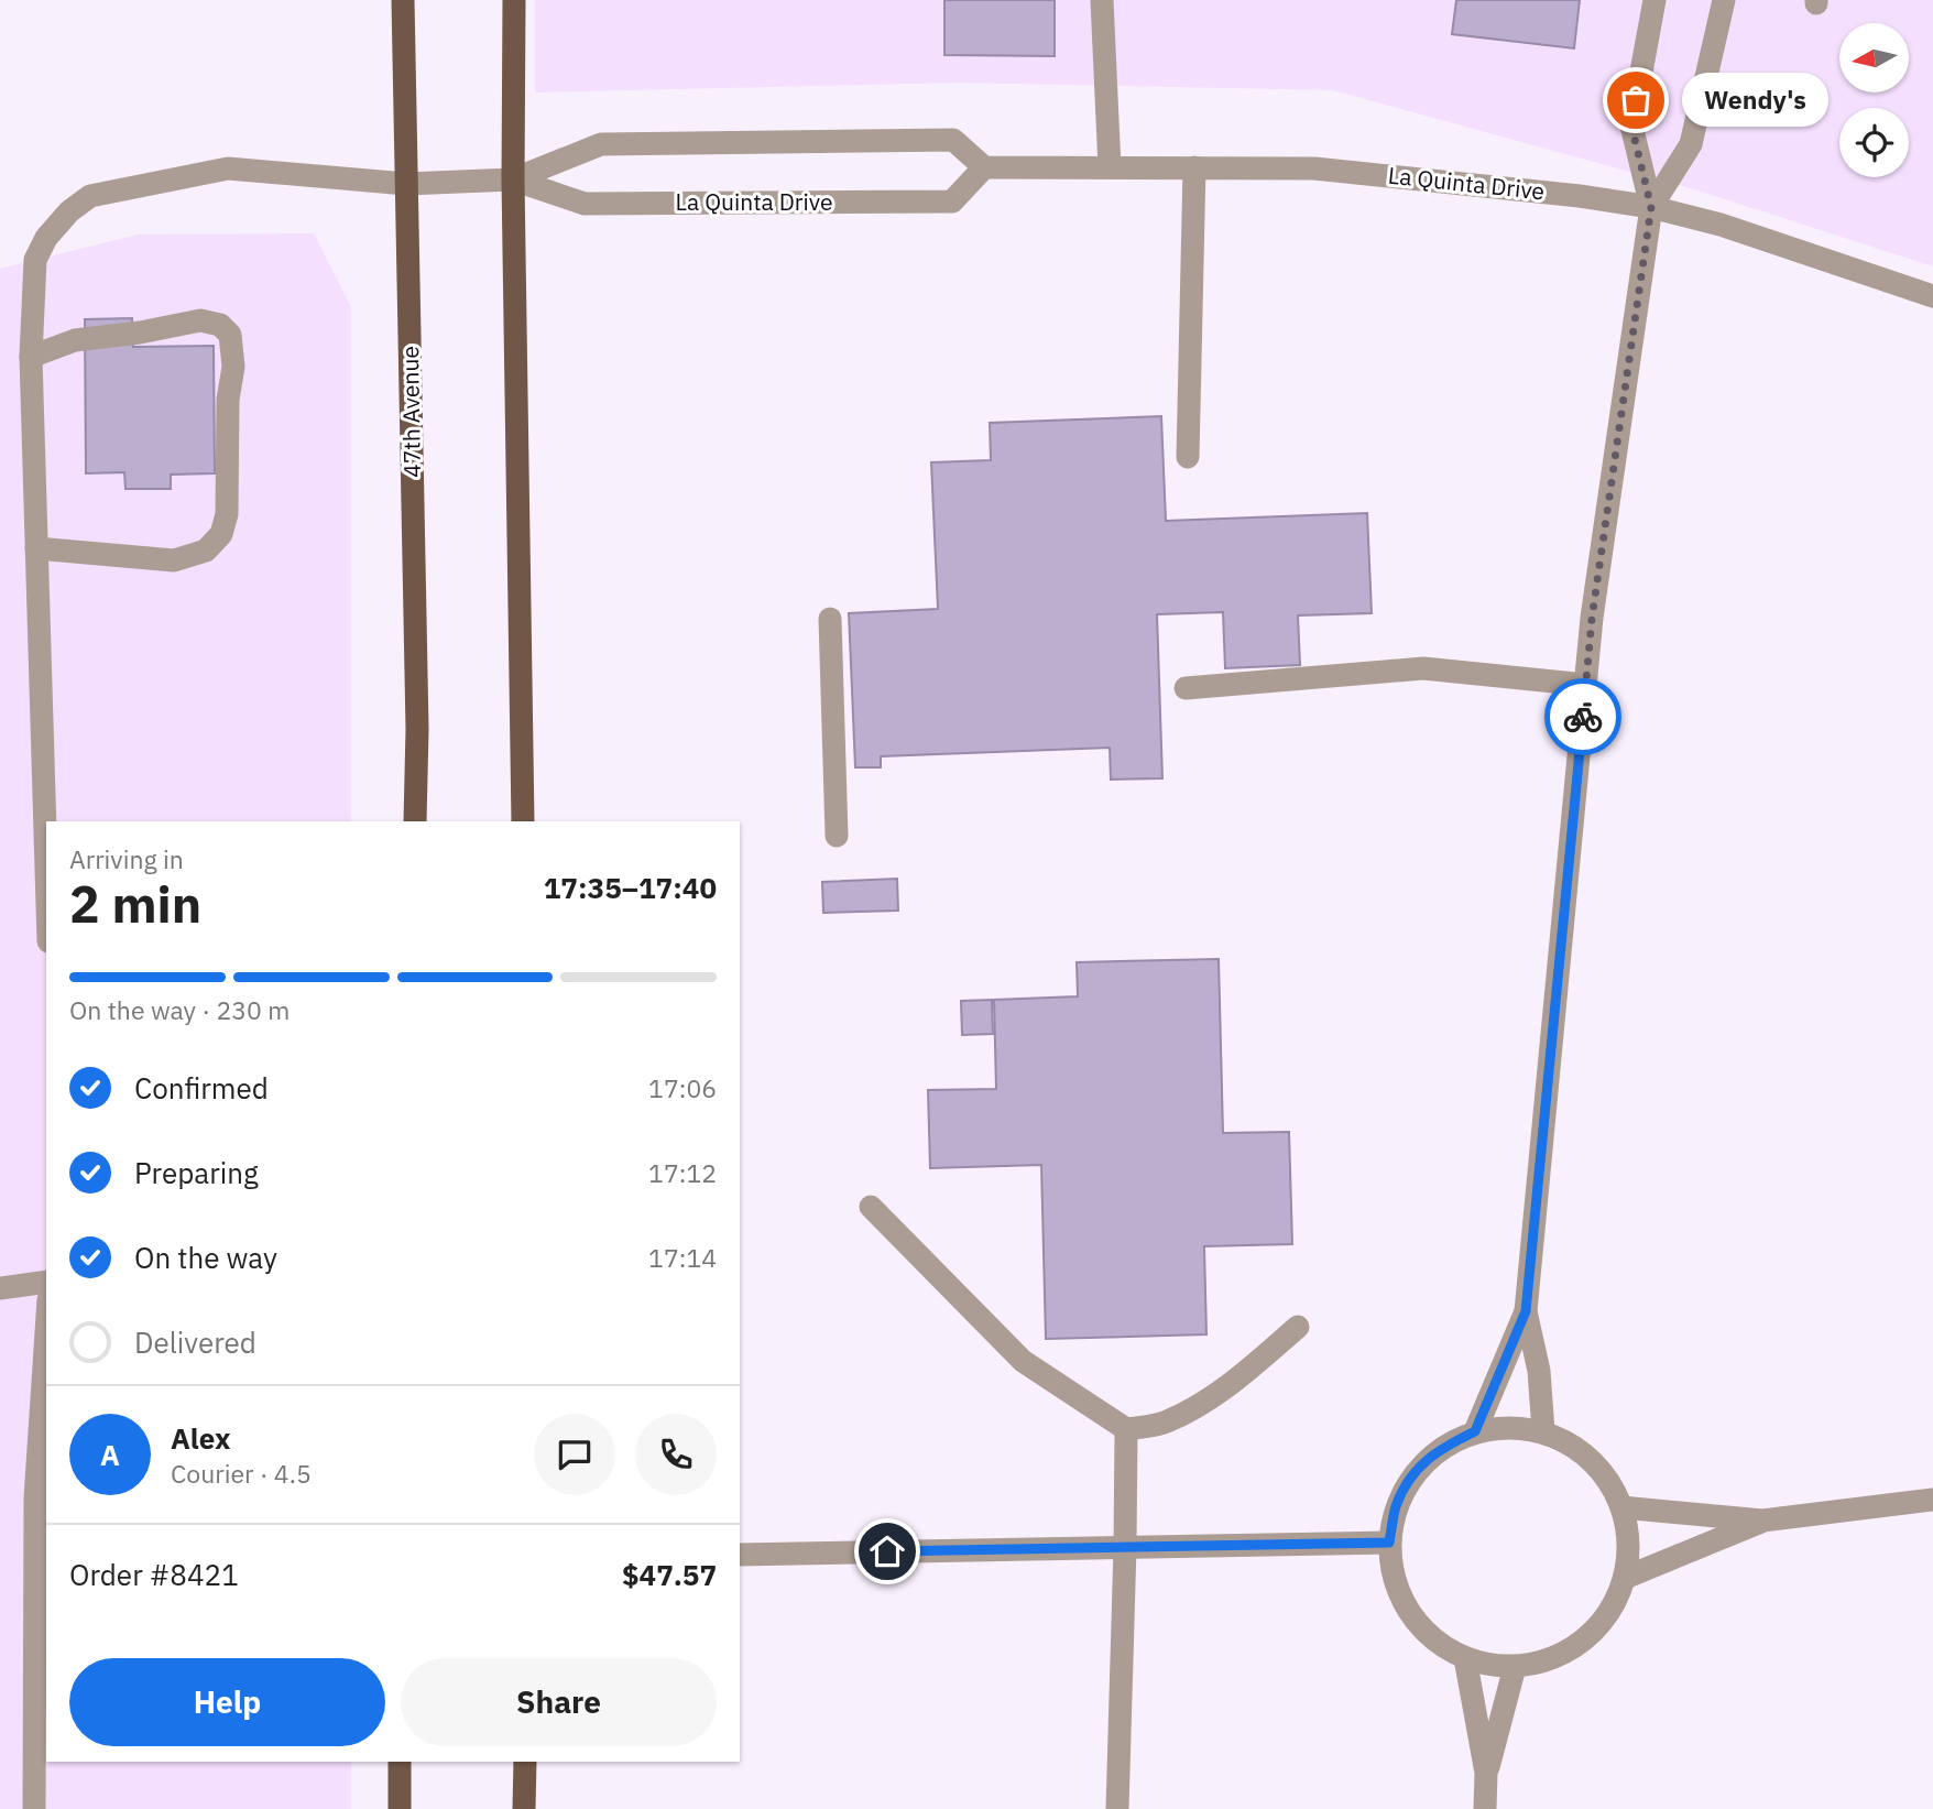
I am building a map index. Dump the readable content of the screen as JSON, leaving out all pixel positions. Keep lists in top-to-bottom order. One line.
{"streets":{"main road":["47th Avenue"],"street":["La Quinta Drive"]},"crossings":[["La Quinta Drive","47th Avenue"]],"places":["Wendy's"],"north":"left","page":{"bubble":"Wendy's","heading":["2 min","Arriving in","17:35–17:40"],"panel":["Alex","Courier · 4.5","Order #8421","$47.57"],"bar":"On the way · 230 m","list":[["Confirmed","17:06"],["Preparing","17:12"],["On the way","17:14"],"Delivered"],"round":"A","buttons":["Help","Share"]}}
